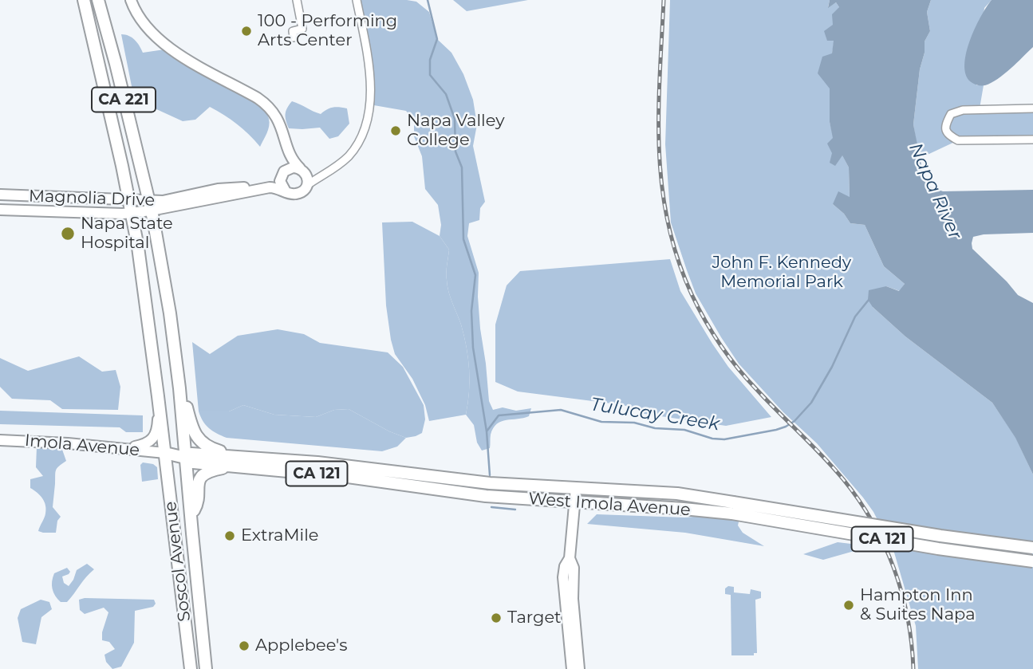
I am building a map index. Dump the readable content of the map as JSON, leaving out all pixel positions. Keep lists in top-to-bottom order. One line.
{"streets":{"main road":["CA 221","CA 121","West Imola Avenue","Soscol Avenue"],"street":["Magnolia Drive","Imola Avenue"]},"crossings":[["CA 221","Magnolia Drive"],["CA 221","Imola Avenue"],["CA 221","West Imola Avenue"],["CA 221","Soscol Avenue"],["Imola Avenue","West Imola Avenue"],["Imola Avenue","Soscol Avenue"],["CA 121","West Imola Avenue"],["CA 121","Soscol Avenue"],["West Imola Avenue","Soscol Avenue"]],"water":["Napa River","Tulucay Creek"],"parks":["John F. Kennedy Memorial Park"],"places":["100 - Performing Arts Center","Napa Valley College","Napa State Hospital","ExtraMile","Hampton Inn & Suites Napa","Target","Applebee's"]}
